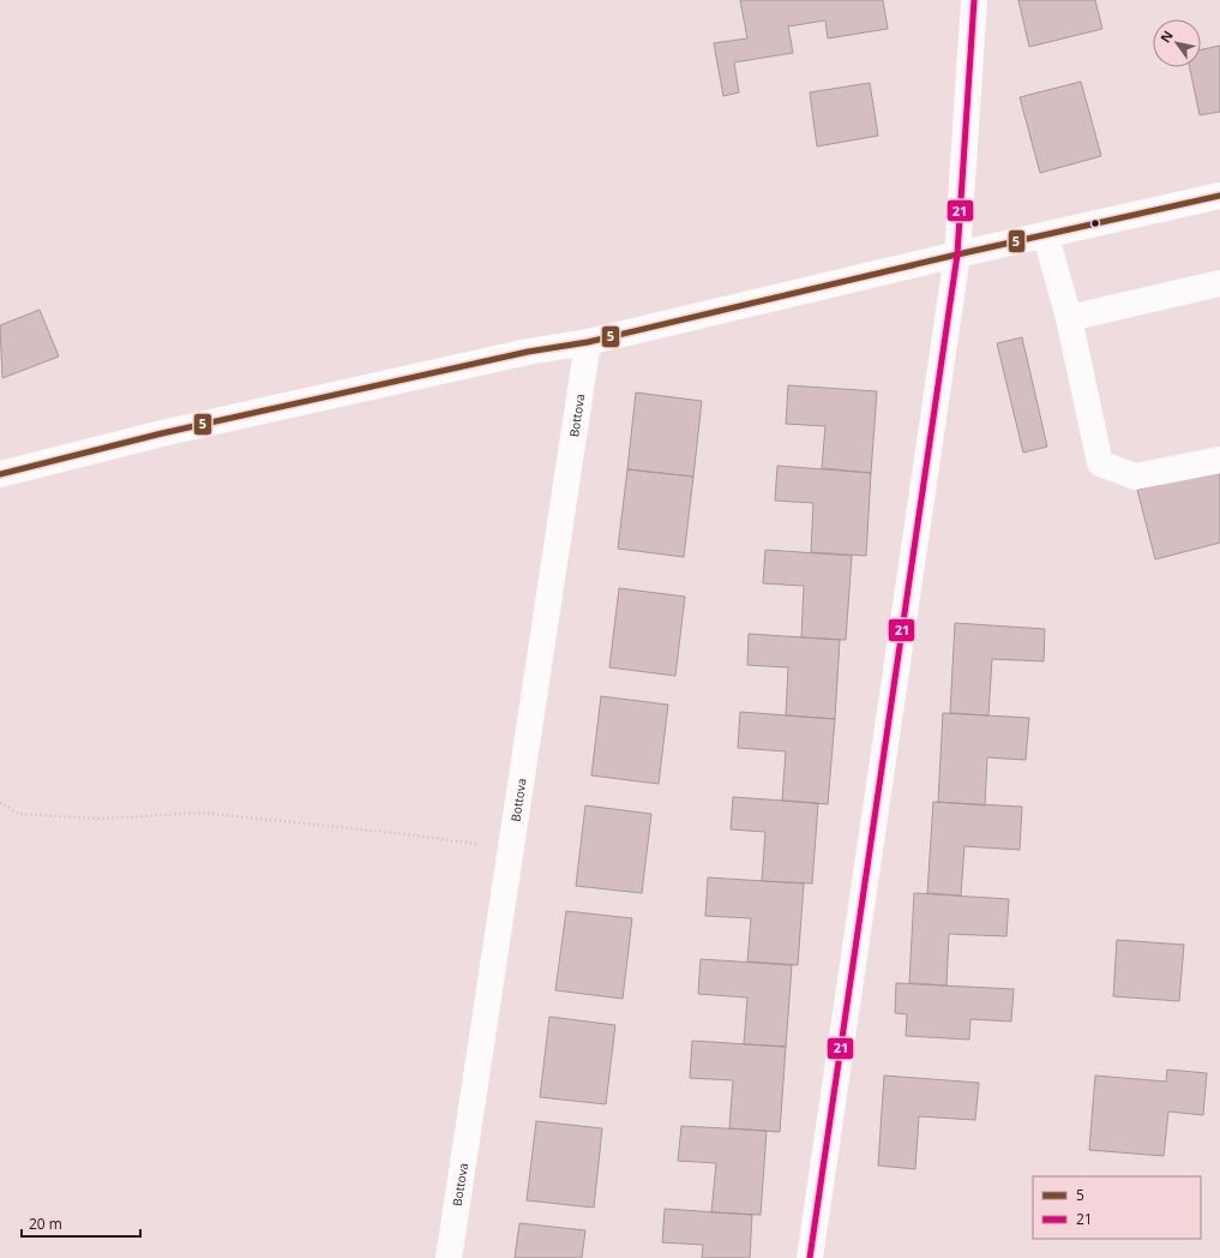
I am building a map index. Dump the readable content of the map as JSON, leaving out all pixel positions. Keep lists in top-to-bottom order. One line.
{"streets":{"street":["Bottova"]},"lines":["transit line 21","transit line 5"],"legend":["5","21"],"scale_bar":"20 m","north":"top left"}
